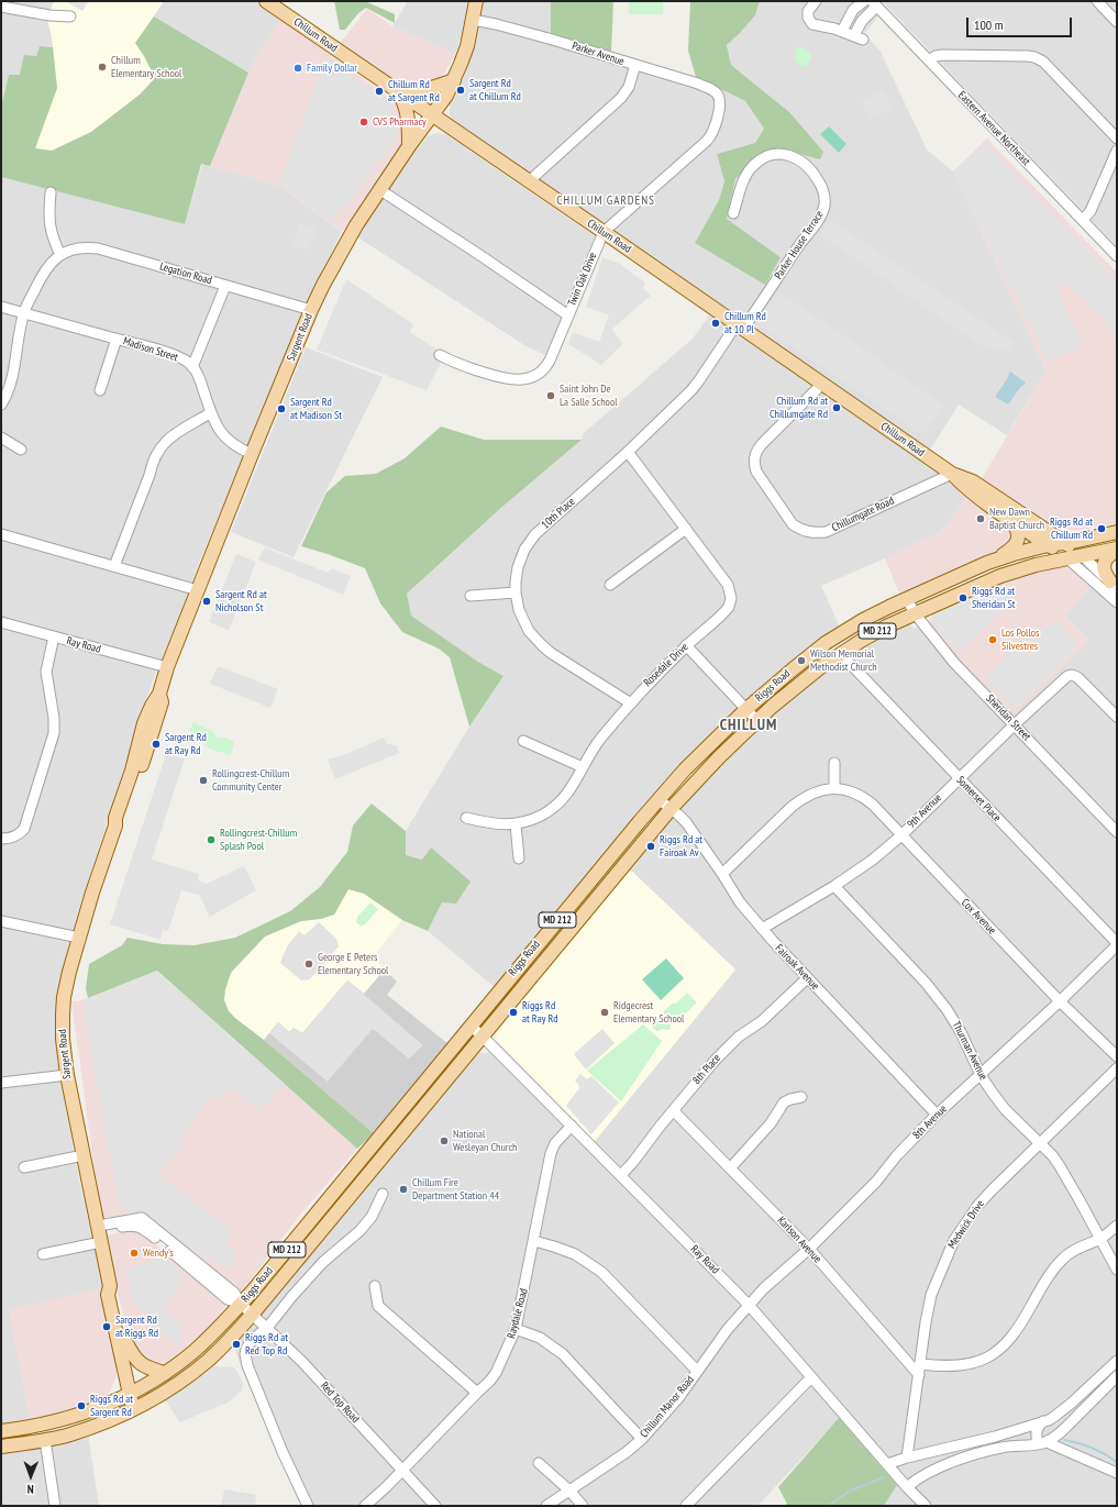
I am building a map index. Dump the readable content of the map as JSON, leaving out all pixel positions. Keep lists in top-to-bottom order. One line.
{"streets":{"main road":["Chillum Road","Sargent Road","MD 212","Riggs Road"],"street":["Parker Avenue","Eastern Avenue Northeast","Parker House Terrace","Legation Road","Twin Oak Drive","Madison Street","10th Place","Chillumgate Road","Ray Road","Rosedale Drive","Sheridan Street","Somerset Place","9th Avenue","Cox Avenue","Fairoak Avenue","Thurman Avenue","8th Place","8th Avenue","Medwick Drive","Karlson Avenue","Raydale Road","Red Top Road","Chillum Manor Road"]},"crossings":[["Chillum Road","Parker House Terrace"],["Chillum Road","Twin Oak Drive"],["Chillum Road","Sargent Road"],["Chillum Road","10th Place"],["Chillum Road","Chillumgate Road"],["Chillum Road","Riggs Road"],["Parker Avenue","Twin Oak Drive"],["Parker Avenue","Sargent Road"],["Parker House Terrace","10th Place"],["Legation Road","Sargent Road"],["Sargent Road","Ray Road"],["Sargent Road","Riggs Road"],["Sargent Road","Red Top Road"],["10th Place","Rosedale Drive"],["Ray Road","Riggs Road"],["Ray Road","8th Place"],["Ray Road","8th Avenue"],["Ray Road","Raydale Road"],["Ray Road","Chillum Manor Road"],["Riggs Road","Sheridan Street"],["Riggs Road","Somerset Place"],["Riggs Road","Fairoak Avenue"],["Riggs Road","Red Top Road"],["Sheridan Street","9th Avenue"],["Somerset Place","9th Avenue"],["Somerset Place","8th Avenue"],["9th Avenue","Cox Avenue"],["9th Avenue","Fairoak Avenue"],["9th Avenue","Thurman Avenue"],["Cox Avenue","Fairoak Avenue"],["Cox Avenue","8th Avenue"],["Fairoak Avenue","8th Place"],["Fairoak Avenue","8th Avenue"],["Thurman Avenue","8th Avenue"],["Thurman Avenue","Medwick Drive"],["8th Place","Karlson Avenue"],["8th Avenue","Karlson Avenue"],["8th Avenue","Chillum Manor Road"],["Medwick Drive","Karlson Avenue"],["Raydale Road","Red Top Road"]],"districts":["CHILLUM GARDENS","CHILLUM"],"places":["Chillum Elementary School","Family Dollar","Sargent Rd at Chillum Rd","Chillum Rd at Sargent Rd","CVS Pharmacy","Chillum Rd at 10 Pl","Saint John De La Salle School","Chillum Rd at Chillumgate Rd","Sargent Rd at Madison St","New Dawn Baptist Church","Riggs Rd at Chillum Rd","Riggs Rd at Sheridan St","Sargent Rd at Nicholson St","Los Pollos Silvestres","Wilson Memorial Methodist Church","Sargent Rd at Ray Rd","Rollingcrest-Chillum Community Center","Rollingcrest-Chillum Splash Pool","Riggs Rd at Fairoak Av","George E Peters Elementary School","Riggs Rd at Ray Rd","Ridgecrest Elementary School","National Wesleyan Church","Chillum Fire Department Station 44","Wendy's","Sargent Rd at Riggs Rd","Riggs Rd at Red Top Rd","Riggs Rd at Sargent Rd"],"scale_bar":"100 m","north":"bottom"}
